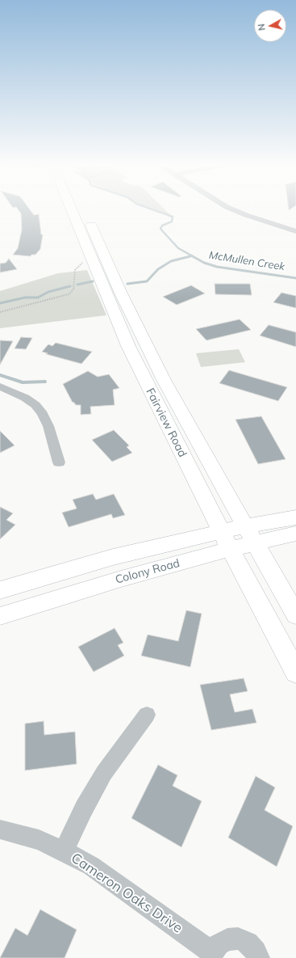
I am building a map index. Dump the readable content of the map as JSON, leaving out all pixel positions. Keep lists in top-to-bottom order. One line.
{"streets":{"main road":["Fairview Road","Colony Road"],"street":["Cameron Oaks Drive"]},"crossings":[["Fairview Road","Colony Road"]],"water":["McMullen Creek"],"north":"left"}
